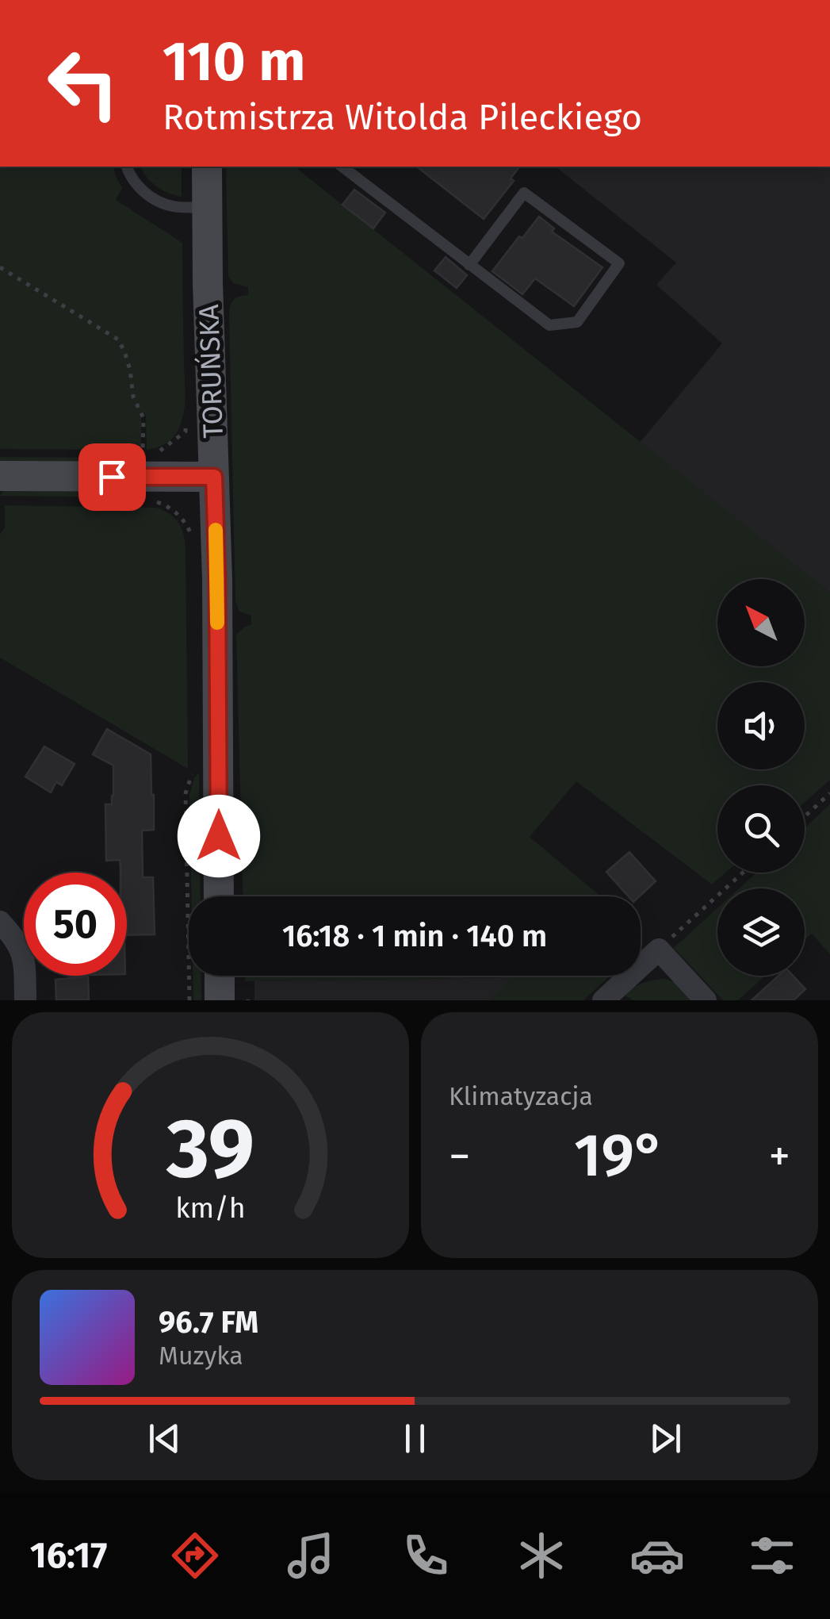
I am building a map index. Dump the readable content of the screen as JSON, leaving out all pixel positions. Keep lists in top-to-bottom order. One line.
{"streets":{"main road":["TORUŃSKA"]},"north":"top left","page":{"turn":["110 m","Rotmistrza Witolda Pileckiego"],"limit":"50","trip":"16:18 · 1 min · 140 m","tile":"Klimatyzacja","heat":["−","19°","+"],"song":["96.7 FM","Muzyka"],"tabs":"16:17","gauge":["39","km/h"]}}
